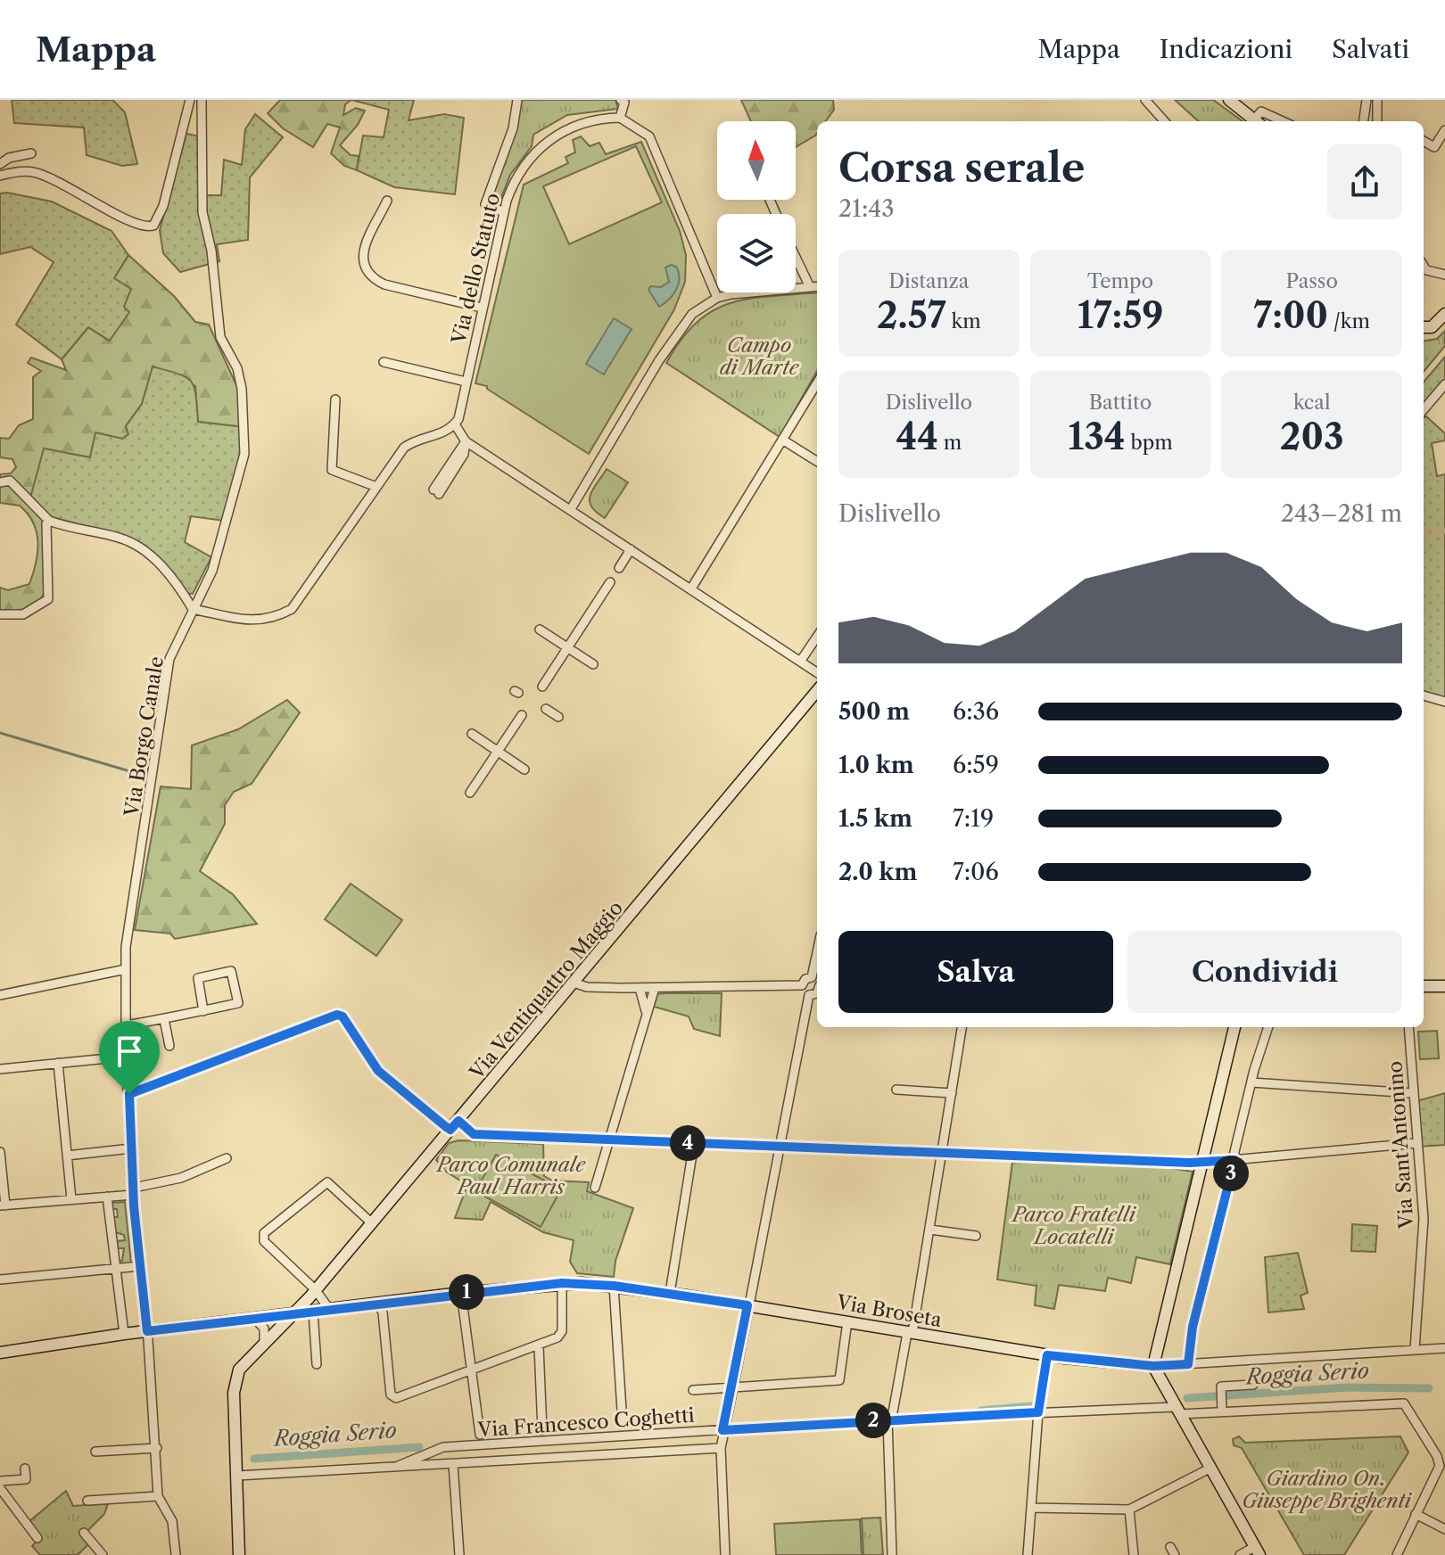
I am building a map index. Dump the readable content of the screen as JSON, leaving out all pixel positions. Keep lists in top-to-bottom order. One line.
{"streets":{"street":["Via dello Statuto","Via Borgo Canale","Via Ventiquattro Maggio","Via Sant'Antonino","Via Broseta","Via Francesco Coghetti"]},"crossings":[["Via Borgo Canale","Via Broseta"],["Via Ventiquattro Maggio","Via Broseta"],["Via Ventiquattro Maggio","Via Francesco Coghetti"],["Via Sant'Antonino","Via Broseta"]],"water":["Roggia Serio"],"parks":["Campo di Marte","Parco Comunale Paul Harris","Parco Fratelli Locatelli","Giardino On. Giuseppe Brighenti"],"north":"top","page":{"header":"Mappa","nav":["Mappa","Indicazioni","Salvati"],"heading":["Corsa serale","21:43"],"stats":[["Distanza","2.57 km"],["Tempo","17:59"],["Passo","7:00 /km"],["Dislivello","44 m"],["Battito","134 bpm"],["kcal","203"]],"chart":["Dislivello","243–281 m"],"list":[{"name":"500 m","note":"6:36"},{"name":"1.0 km","note":"6:59"},{"name":"1.5 km","note":"7:19"},{"name":"2.0 km","note":"7:06"}],"buttons":["Salva","Condividi"],"pins":["4","3","1","2"]}}
